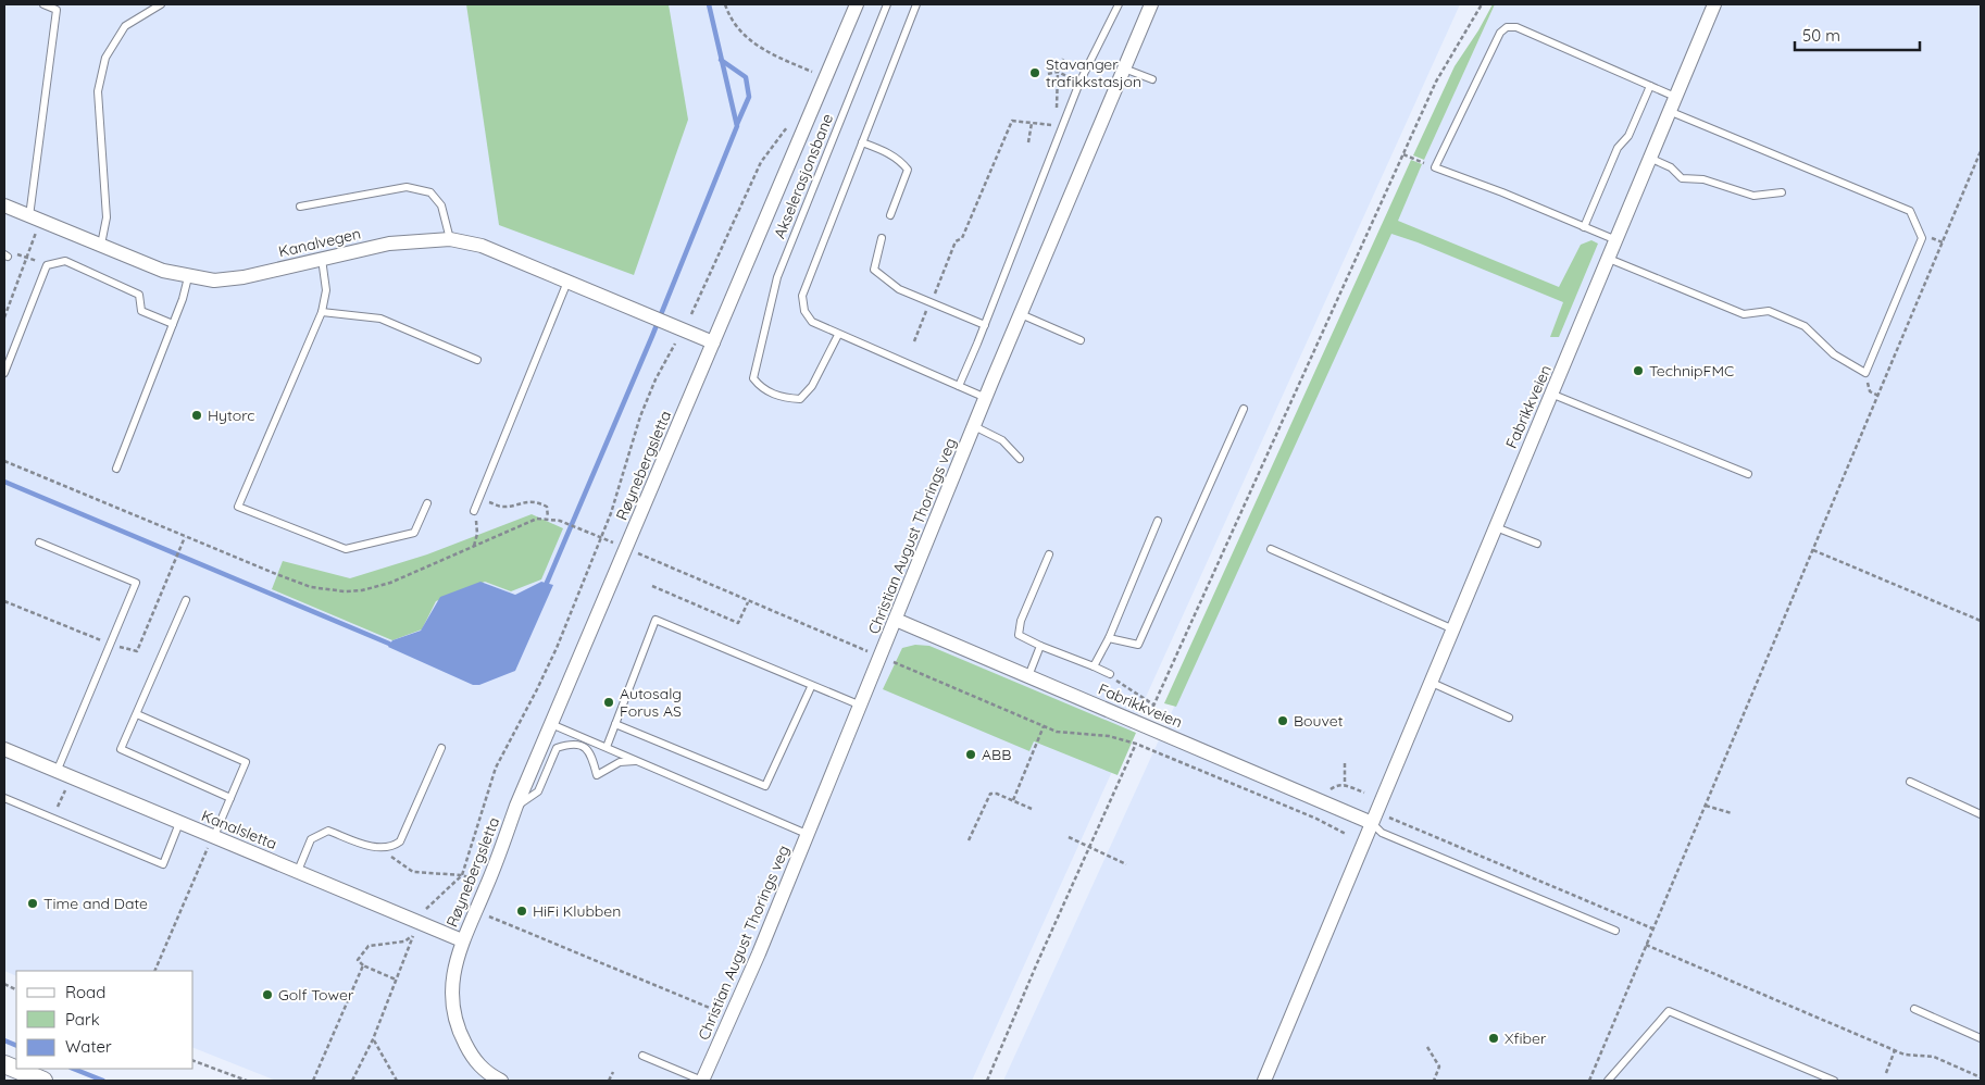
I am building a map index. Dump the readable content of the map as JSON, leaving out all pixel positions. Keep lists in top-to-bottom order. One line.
{"streets":{"street":["Kanalvegen","Fabrikkveien","Røynebergsletta","Christian August Thorings veg","Kanalsletta"],"lane":["Akselerasjonsbane"]},"crossings":[["Kanalvegen","Røynebergsletta"],["Fabrikkveien","Christian August Thorings veg"],["Røynebergsletta","Kanalsletta"]],"places":["Stavanger trafikkstasjon","TechnipFMC","Hytorc","Autosalg Forus AS","Bouvet","ABB","Time and Date","HiFi Klubben","Golf Tower","Xfiber"],"legend":["Road","Park","Water"],"scale_bar":"50 m"}
